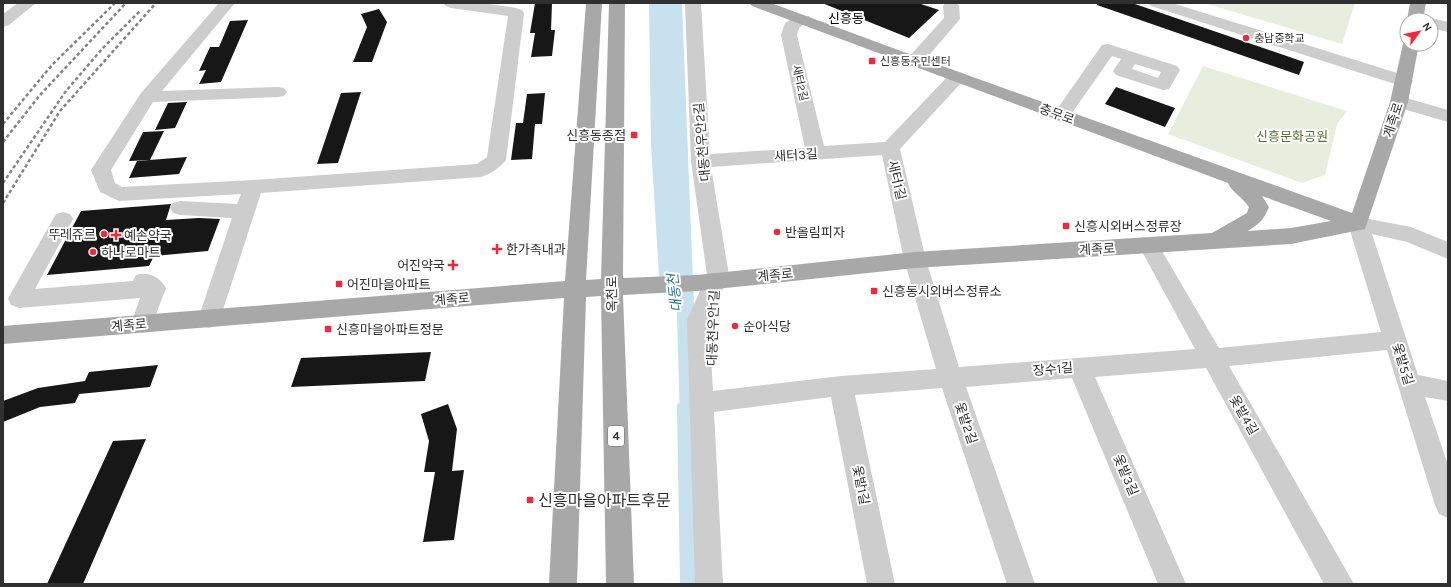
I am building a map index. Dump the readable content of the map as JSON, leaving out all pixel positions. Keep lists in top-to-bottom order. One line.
{"streets":{"main road":["충무로","계족로","옥천로","4"],"street":["새터2길","대동천우안2길","새터3길","새터1길","대동천우안1길","옻밭5길","장수1길","옻밭4길","옻밭2길","옻밭3길","옻밭1길"]},"crossings":[["새터2길","충무로"],["새터2길","새터3길"],["충무로","계족로"],["충무로","새터1길"],["충무로","옻밭5길"],["계족로","대동천우안2길"],["계족로","새터1길"],["계족로","옥천로"],["계족로","대동천우안1길"],["계족로","옻밭5길"],["계족로","옻밭4길"],["계족로","옻밭2길"],["대동천우안2길","새터3길"],["대동천우안2길","대동천우안1길"],["새터3길","새터1길"],["새터1길","옻밭2길"],["대동천우안1길","장수1길"],["옻밭5길","장수1길"],["장수1길","옻밭4길"],["장수1길","옻밭2길"],["장수1길","옻밭3길"],["장수1길","옻밭1길"]],"districts":["신흥동"],"water":["대동천"],"parks":["신흥문화공원"],"places":{"other":["충남중학교","반올림피자","뚜레쥬르","하나로마트","순아식당"],"transit":["신흥동주민센터","신흥동종점","신흥시외버스정류장","어진마을아파트","신흥동시외버스정류소","신흥마을아파트정문","신흥마을아파트후문"],"health":["예손약국","한가족내과","어진약국"]},"north":"top right"}
